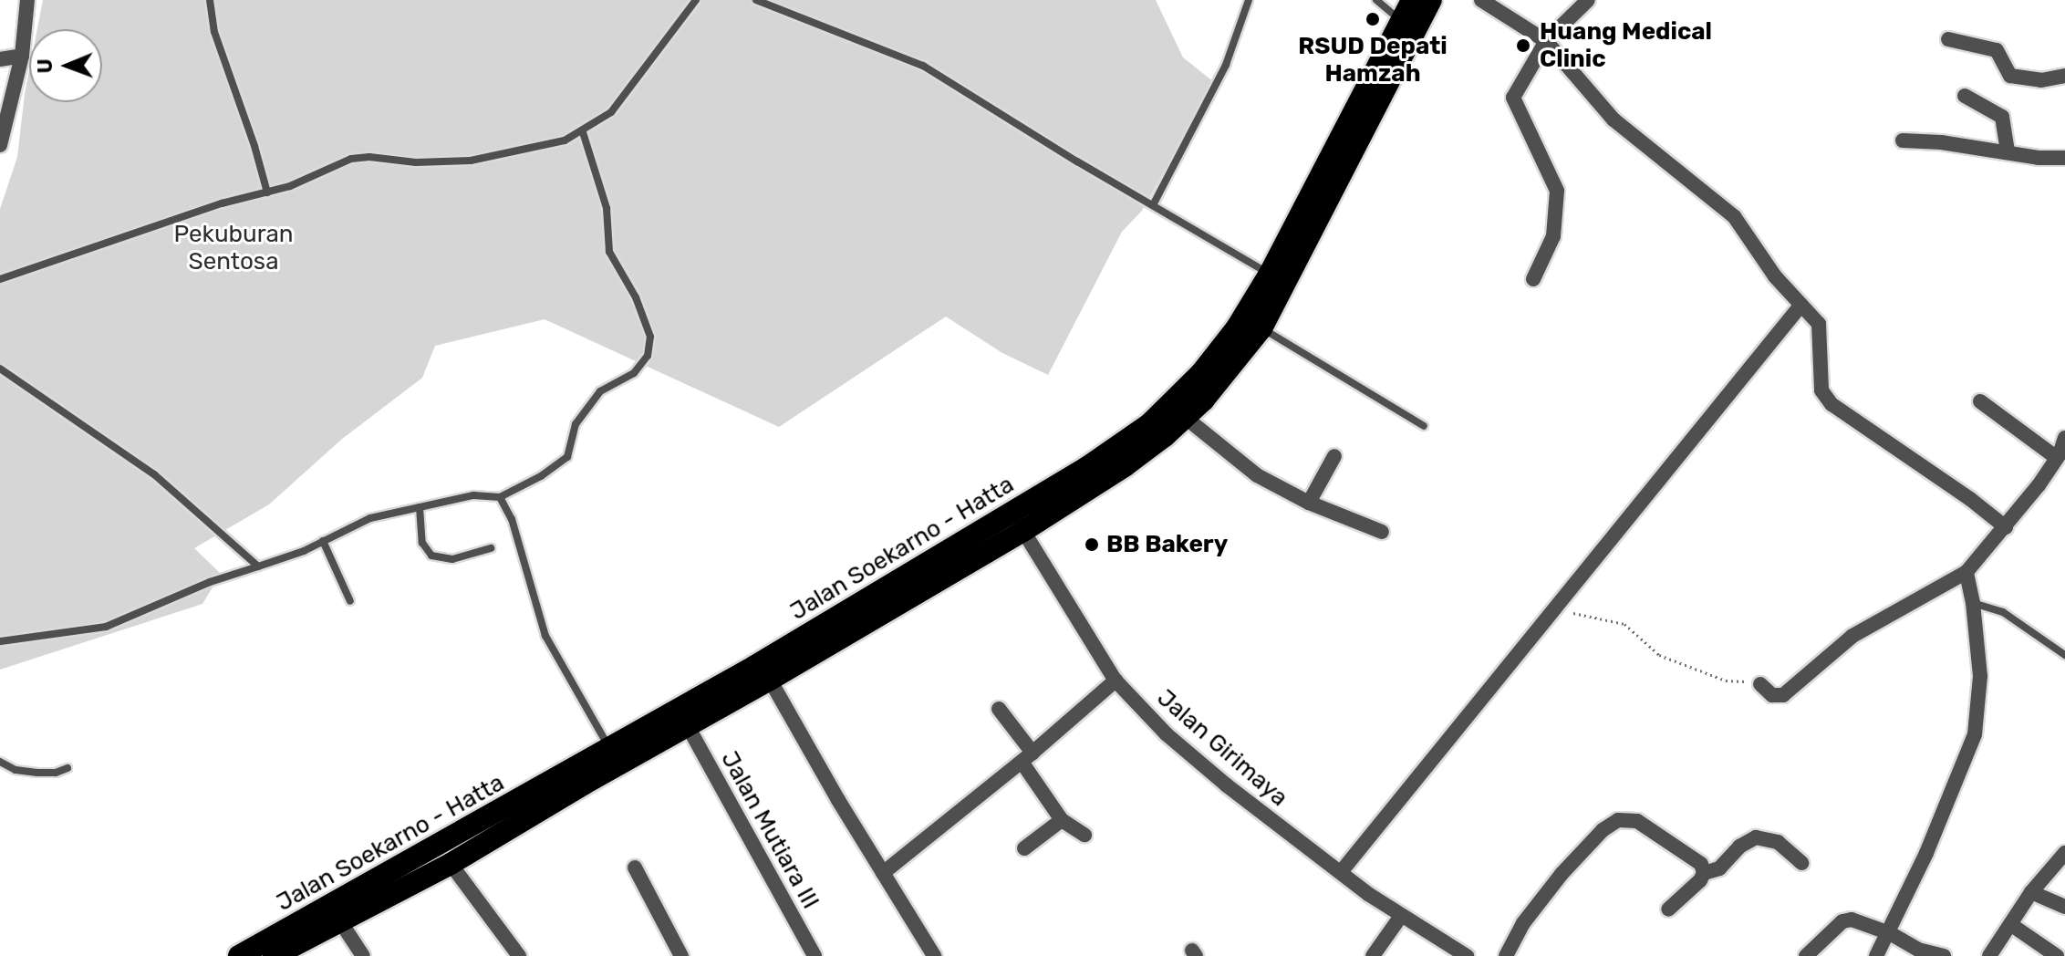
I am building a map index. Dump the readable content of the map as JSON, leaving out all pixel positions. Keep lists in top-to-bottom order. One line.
{"streets":{"highway":["Jalan Soekarno - Hatta"],"street":["Jalan Girimaya","Jalan Mutiara III"]},"crossings":[["Jalan Soekarno - Hatta","Jalan Girimaya"],["Jalan Soekarno - Hatta","Jalan Mutiara III"]],"parks":["Pekuburan Sentosa"],"places":["RSUD Depati Hamzah","Huang Medical Clinic","BB Bakery"],"north":"left"}
